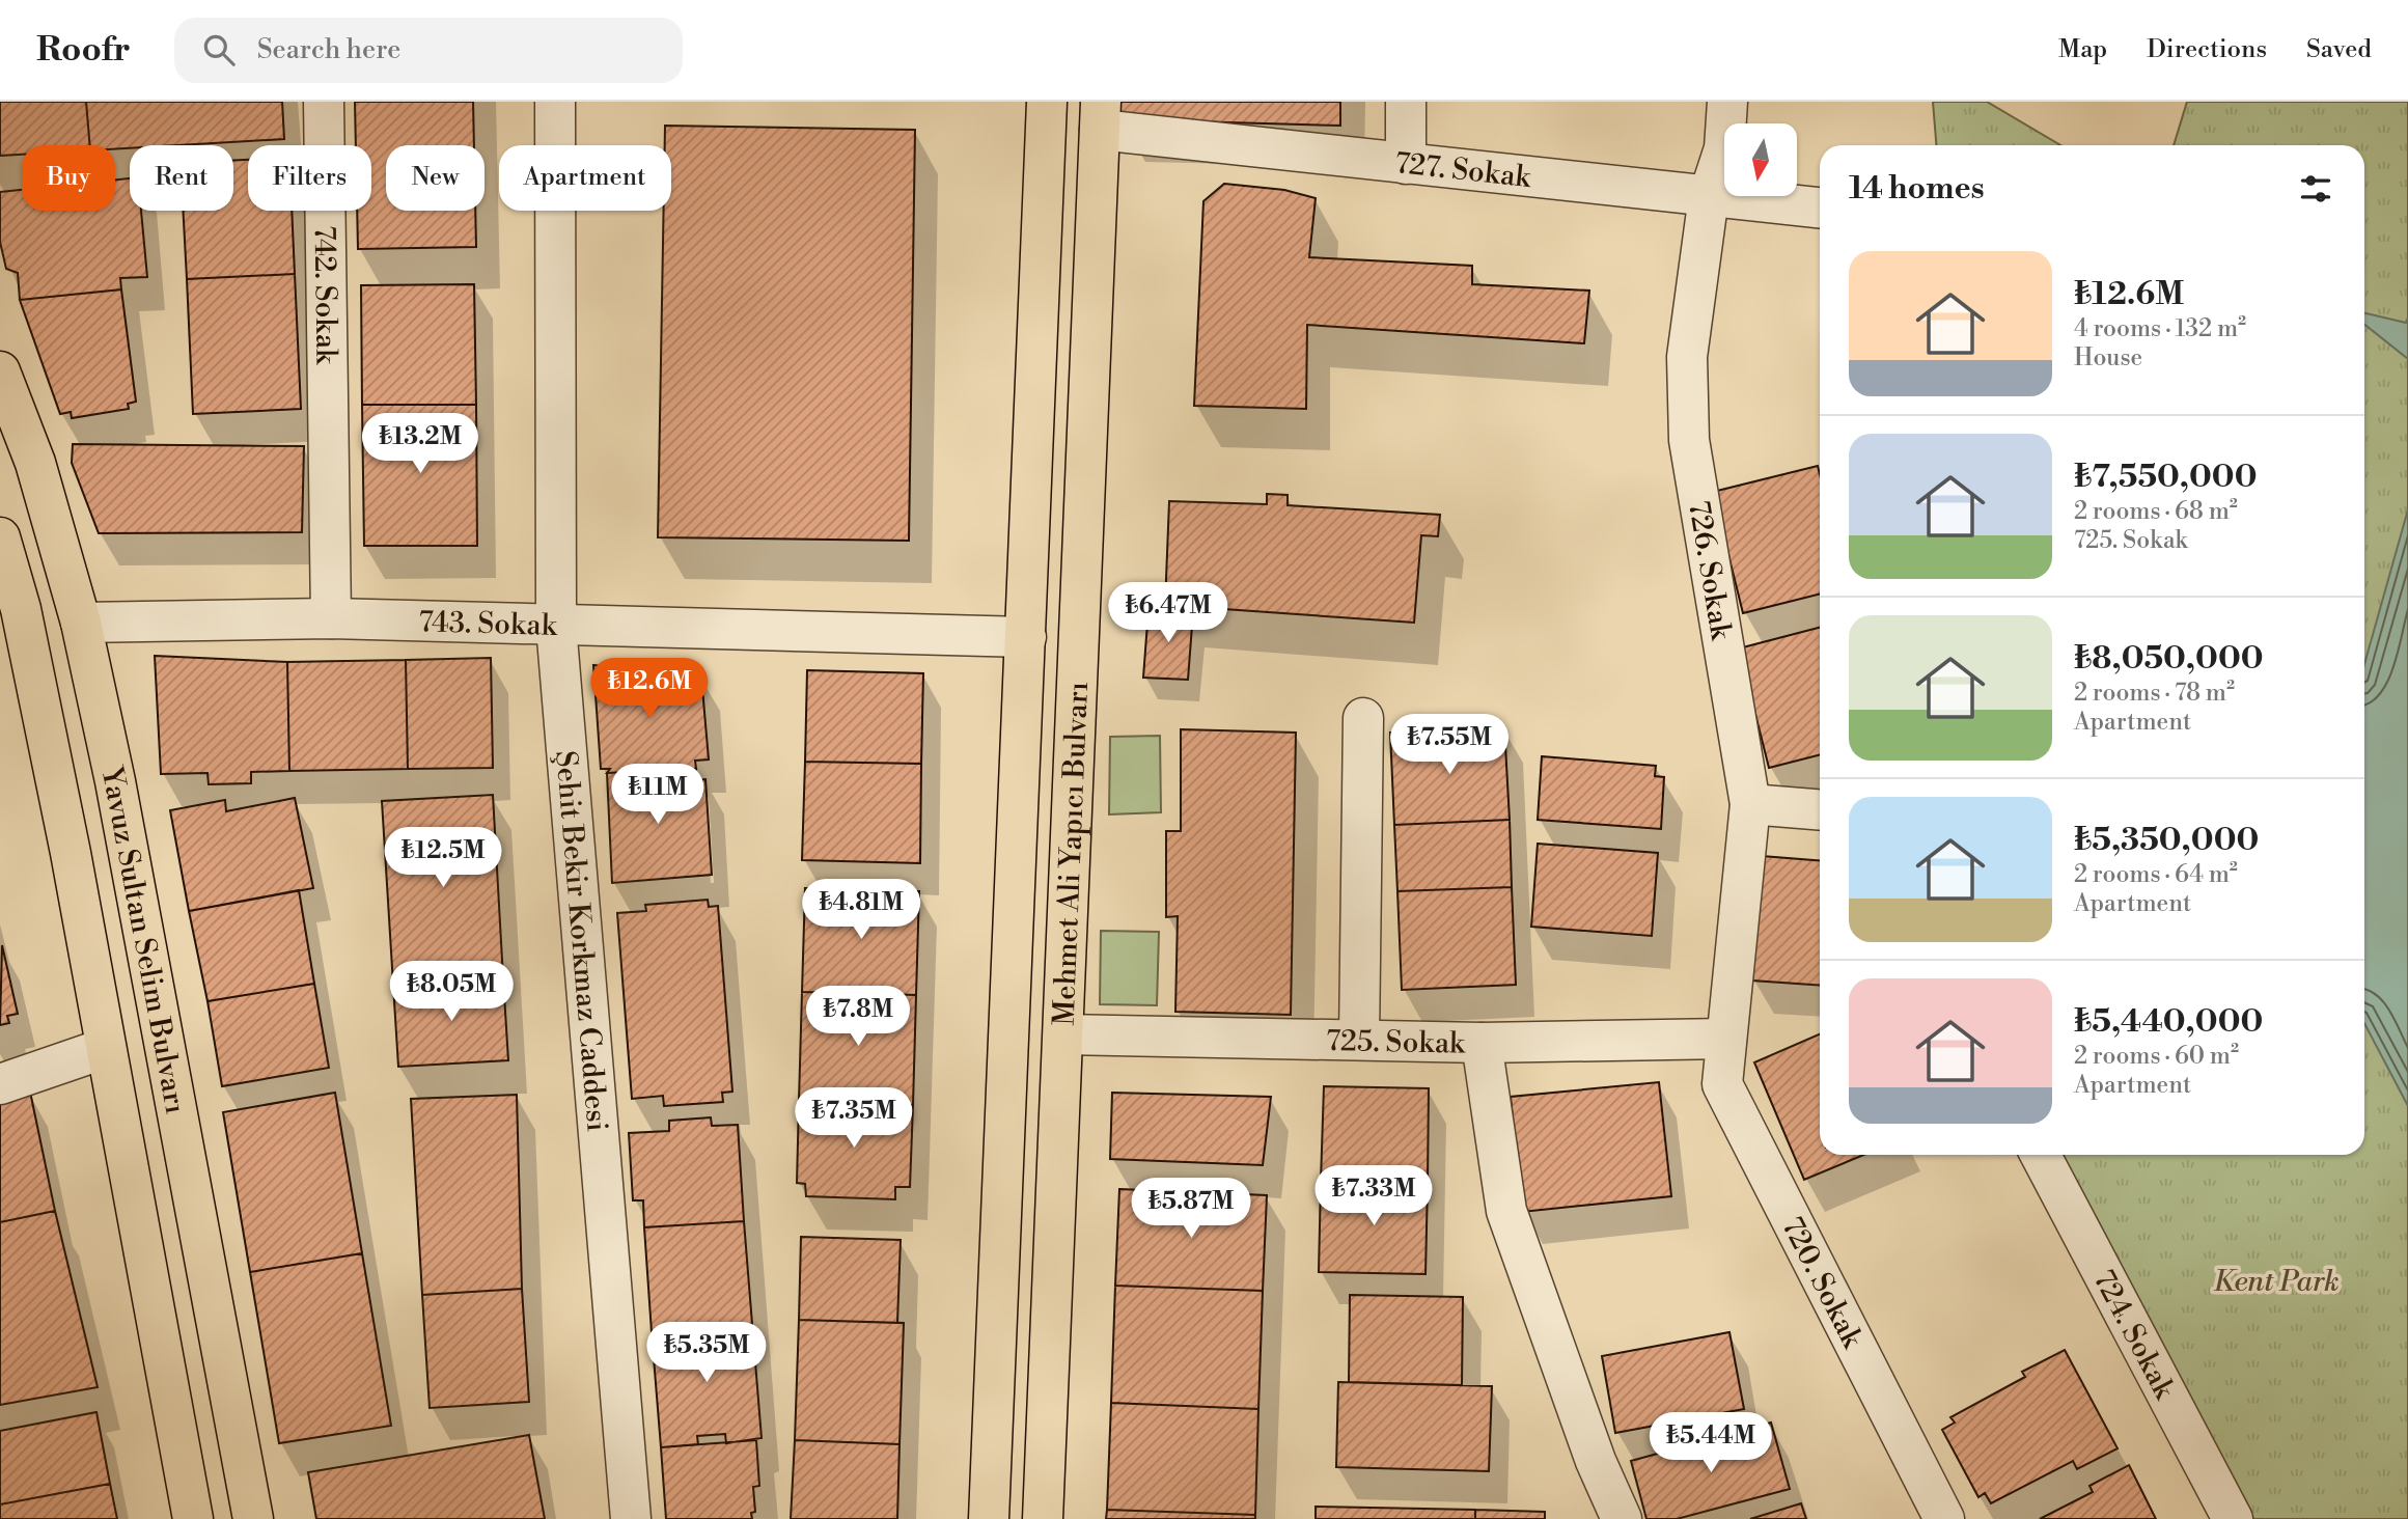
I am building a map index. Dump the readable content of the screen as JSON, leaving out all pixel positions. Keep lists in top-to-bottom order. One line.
{"streets":{"main road":["Mehmet Ali Yapıcı Bulvarı","Yavuz Sultan Selim Bulvarı"],"street":["727. Sokak","742. Sokak","726. Sokak","743. Sokak","Şehit Bekir Korkmaz Caddesi","725. Sokak","720. Sokak","724. Sokak"]},"crossings":[["727. Sokak","726. Sokak"],["727. Sokak","Mehmet Ali Yapıcı Bulvarı"],["742. Sokak","743. Sokak"],["726. Sokak","725. Sokak"],["726. Sokak","720. Sokak"],["743. Sokak","Mehmet Ali Yapıcı Bulvarı"],["743. Sokak","Yavuz Sultan Selim Bulvarı"],["743. Sokak","Şehit Bekir Korkmaz Caddesi"],["Mehmet Ali Yapıcı Bulvarı","725. Sokak"],["725. Sokak","720. Sokak"]],"parks":["Kent Park"],"north":"bottom","page":{"header":"Roofr","search":"Search here","nav":["Map","Directions","Saved"],"chip":["Buy","Rent","Filters","New","Apartment"],"heading":"14 homes","list":[{"name":"₺12.6M","note":"4 rooms · 132 m² · House"},{"name":"₺7,550,000","note":"2 rooms · 68 m² · 725. Sokak"},{"name":"₺8,050,000","note":"2 rooms · 78 m² · Apartment"},{"name":"₺5,350,000","note":"2 rooms · 64 m² · Apartment"},{"name":"₺5,440,000","note":"2 rooms · 60 m² · Apartment"}],"price":["₺13.2M","₺6.47M","₺12.6M","₺7.55M","₺11M","₺12.5M","₺4.81M","₺8.05M","₺7.8M","₺7.35M","₺7.33M","₺5.87M","₺5.35M","₺5.44M"]}}
